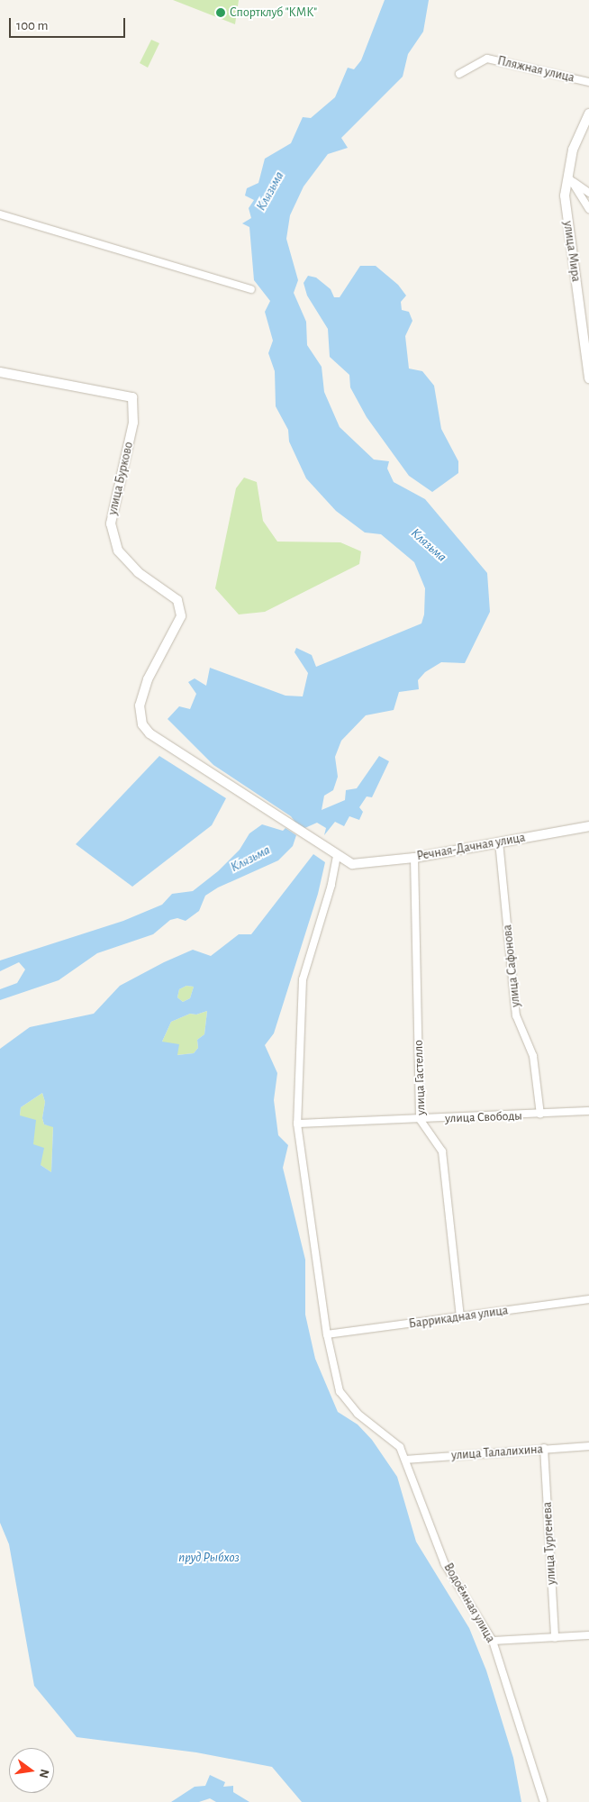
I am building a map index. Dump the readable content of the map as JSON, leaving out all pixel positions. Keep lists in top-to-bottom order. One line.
{"streets":{"street":["Пляжная улица","улица Мира","улица Бурково","Речная-Дачная улица","улица Сафонова","улица Гастелло","улица Свободы","Баррикадная улица","улица Талалихина","улица Тургенева","Водоёмная улица"]},"crossings":[["улица Бурково","Речная-Дачная улица"],["улица Бурково","Водоёмная улица"],["Речная-Дачная улица","улица Сафонова"],["Речная-Дачная улица","улица Гастелло"],["Речная-Дачная улица","Водоёмная улица"],["улица Сафонова","улица Свободы"],["улица Гастелло","улица Свободы"],["улица Гастелло","Баррикадная улица"],["улица Свободы","Водоёмная улица"],["Баррикадная улица","Водоёмная улица"],["улица Талалихина","улица Тургенева"],["улица Талалихина","Водоёмная улица"]],"water":["Клязьма","пруд Рыбхоз"],"places":["Спортклуб \"КМК\""],"scale_bar":"100 m","north":"right"}
